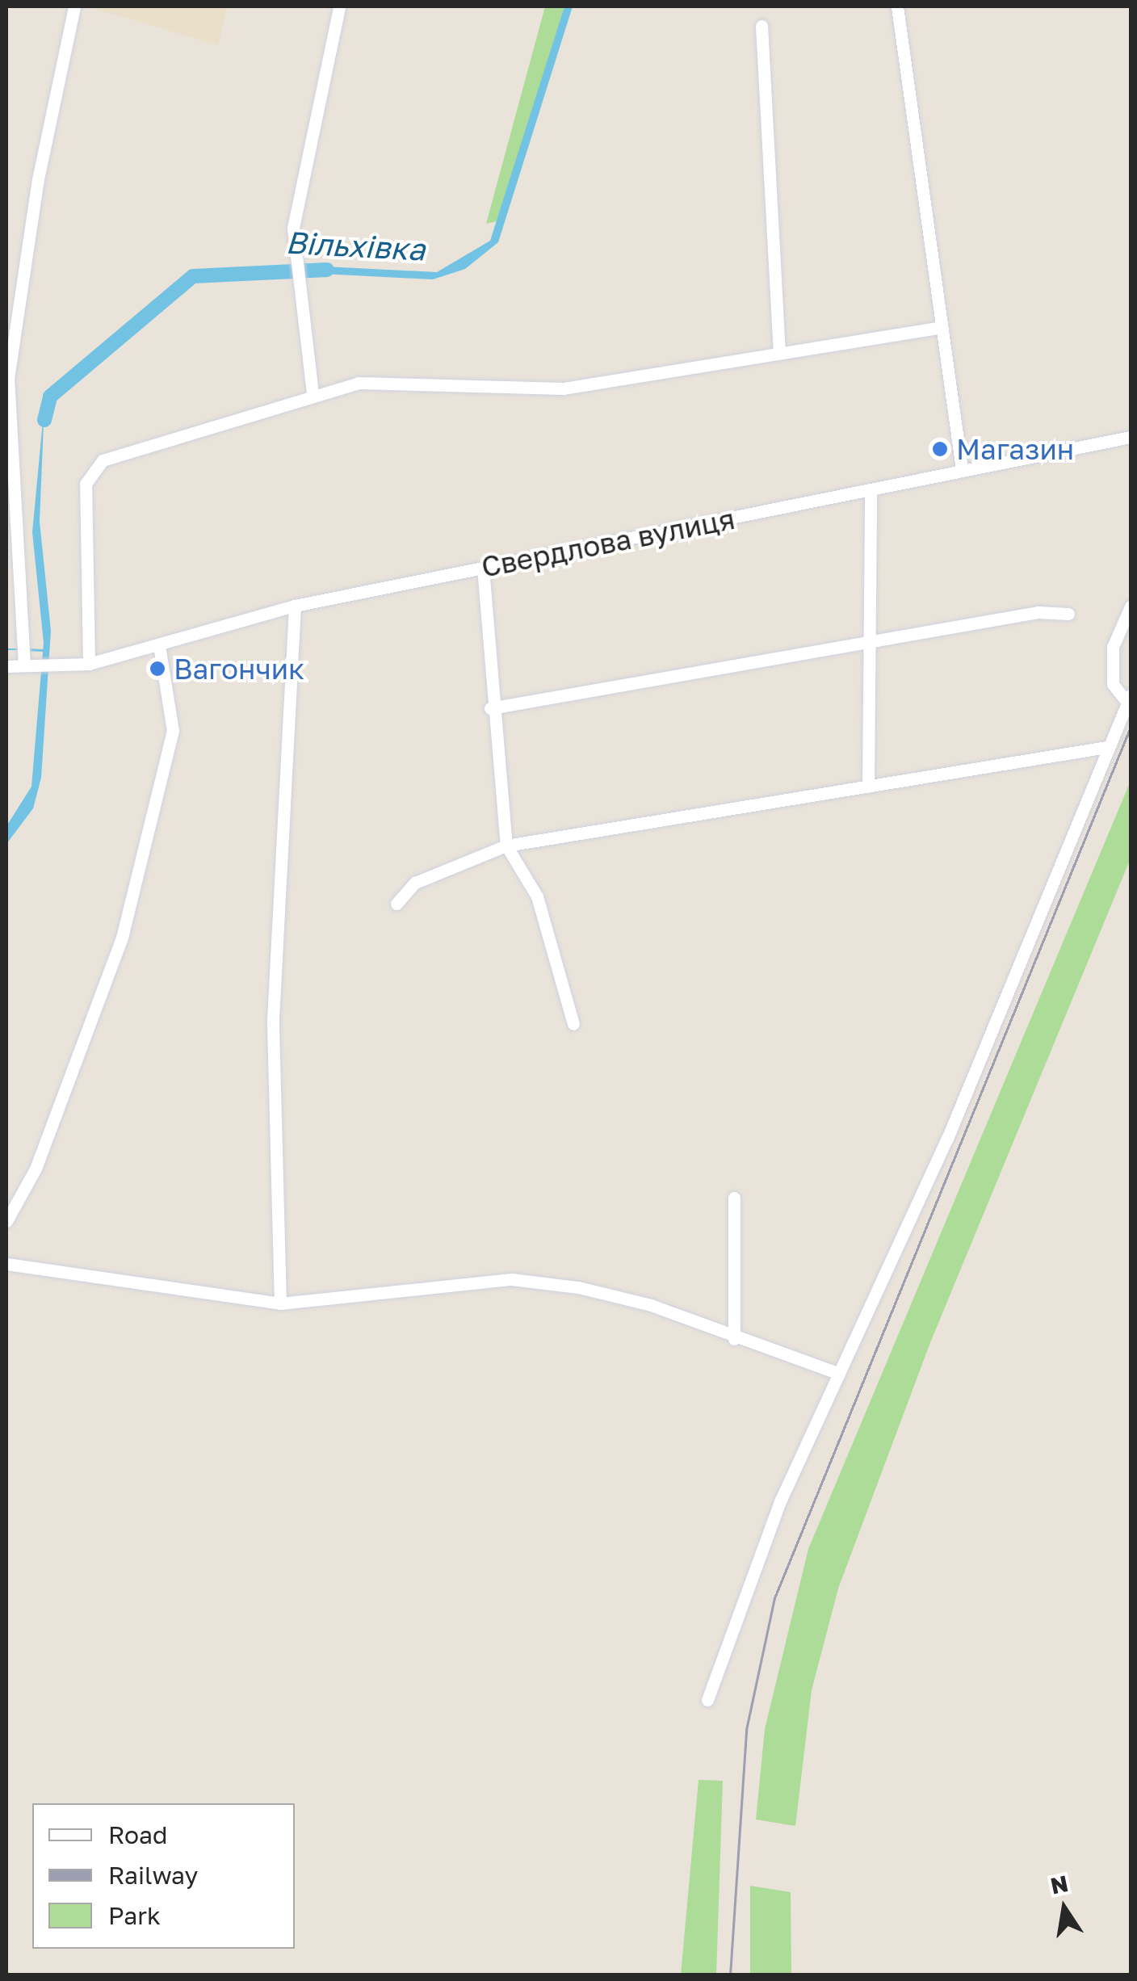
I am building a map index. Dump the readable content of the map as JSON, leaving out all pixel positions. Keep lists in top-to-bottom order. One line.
{"streets":{"street":["Свердлова вулиця"]},"water":["Вільхівка"],"places":["Mагазин","Вагончик"],"legend":["Road","Railway","Park"],"north":"top"}
